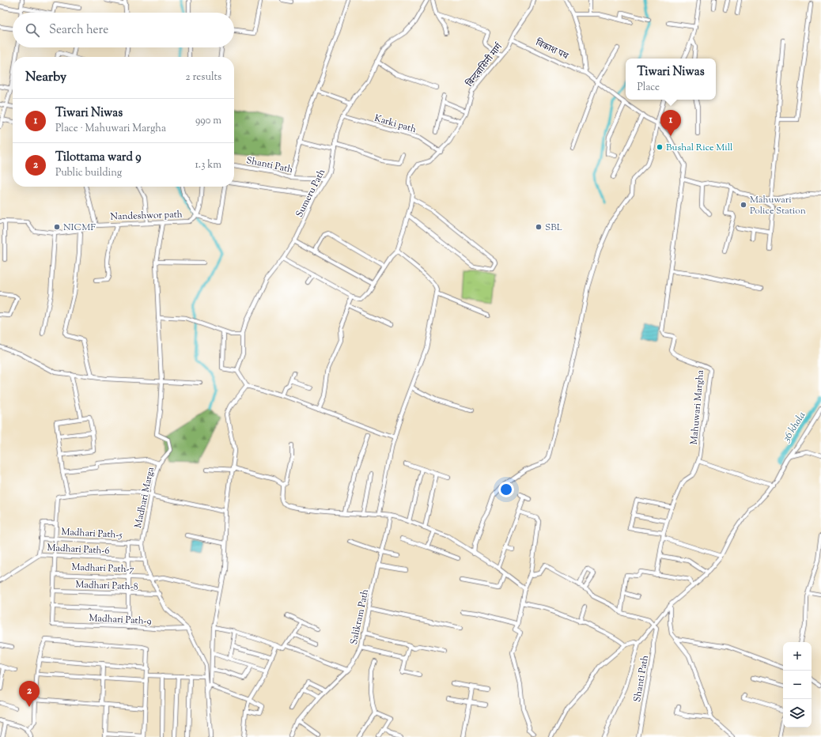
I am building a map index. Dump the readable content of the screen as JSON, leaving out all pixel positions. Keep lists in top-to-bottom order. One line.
{"streets":{"street":["विकाश पथ","बिन्दवासिनी मार्ग","Karki path","Shanti Path","Sumeru Path","Nandeshwor path","Mahuwari Margha","Madhari Marga","Madhari Path-5","Madhari Path-6","Madhari Path-7","Madhari Path-8","Salikram Path","Madhari Path-9"]},"crossings":[["विकाश पथ","बिन्दवासिनी मार्ग"],["विकाश पथ","Mahuwari Margha"],["बिन्दवासिनी मार्ग","Karki path"],["Karki path","Sumeru Path"],["Shanti Path","Sumeru Path"],["Nandeshwor path","Madhari Marga"],["Madhari Marga","Madhari Path-5"],["Madhari Marga","Madhari Path-6"],["Madhari Marga","Madhari Path-7"],["Madhari Marga","Madhari Path-8"],["Madhari Marga","Madhari Path-9"]],"water":["36 khola"],"places":["Bushal Rice Mill","Mahuwari Police Station","NICMF","SBL"],"page":{"search":"Search here","heading":["Nearby","2 results"],"popup":["Tiwari Niwas","Place"],"list":[{"mark":"1","name":"Tiwari Niwas","note":"Place · Mahuwari Margha","value":"990 m"},{"mark":"2","name":"Tilottama ward 9","note":"Public building","value":"1.3 km"}],"pins":["1","2"],"map_buttons":["+","−"]}}
